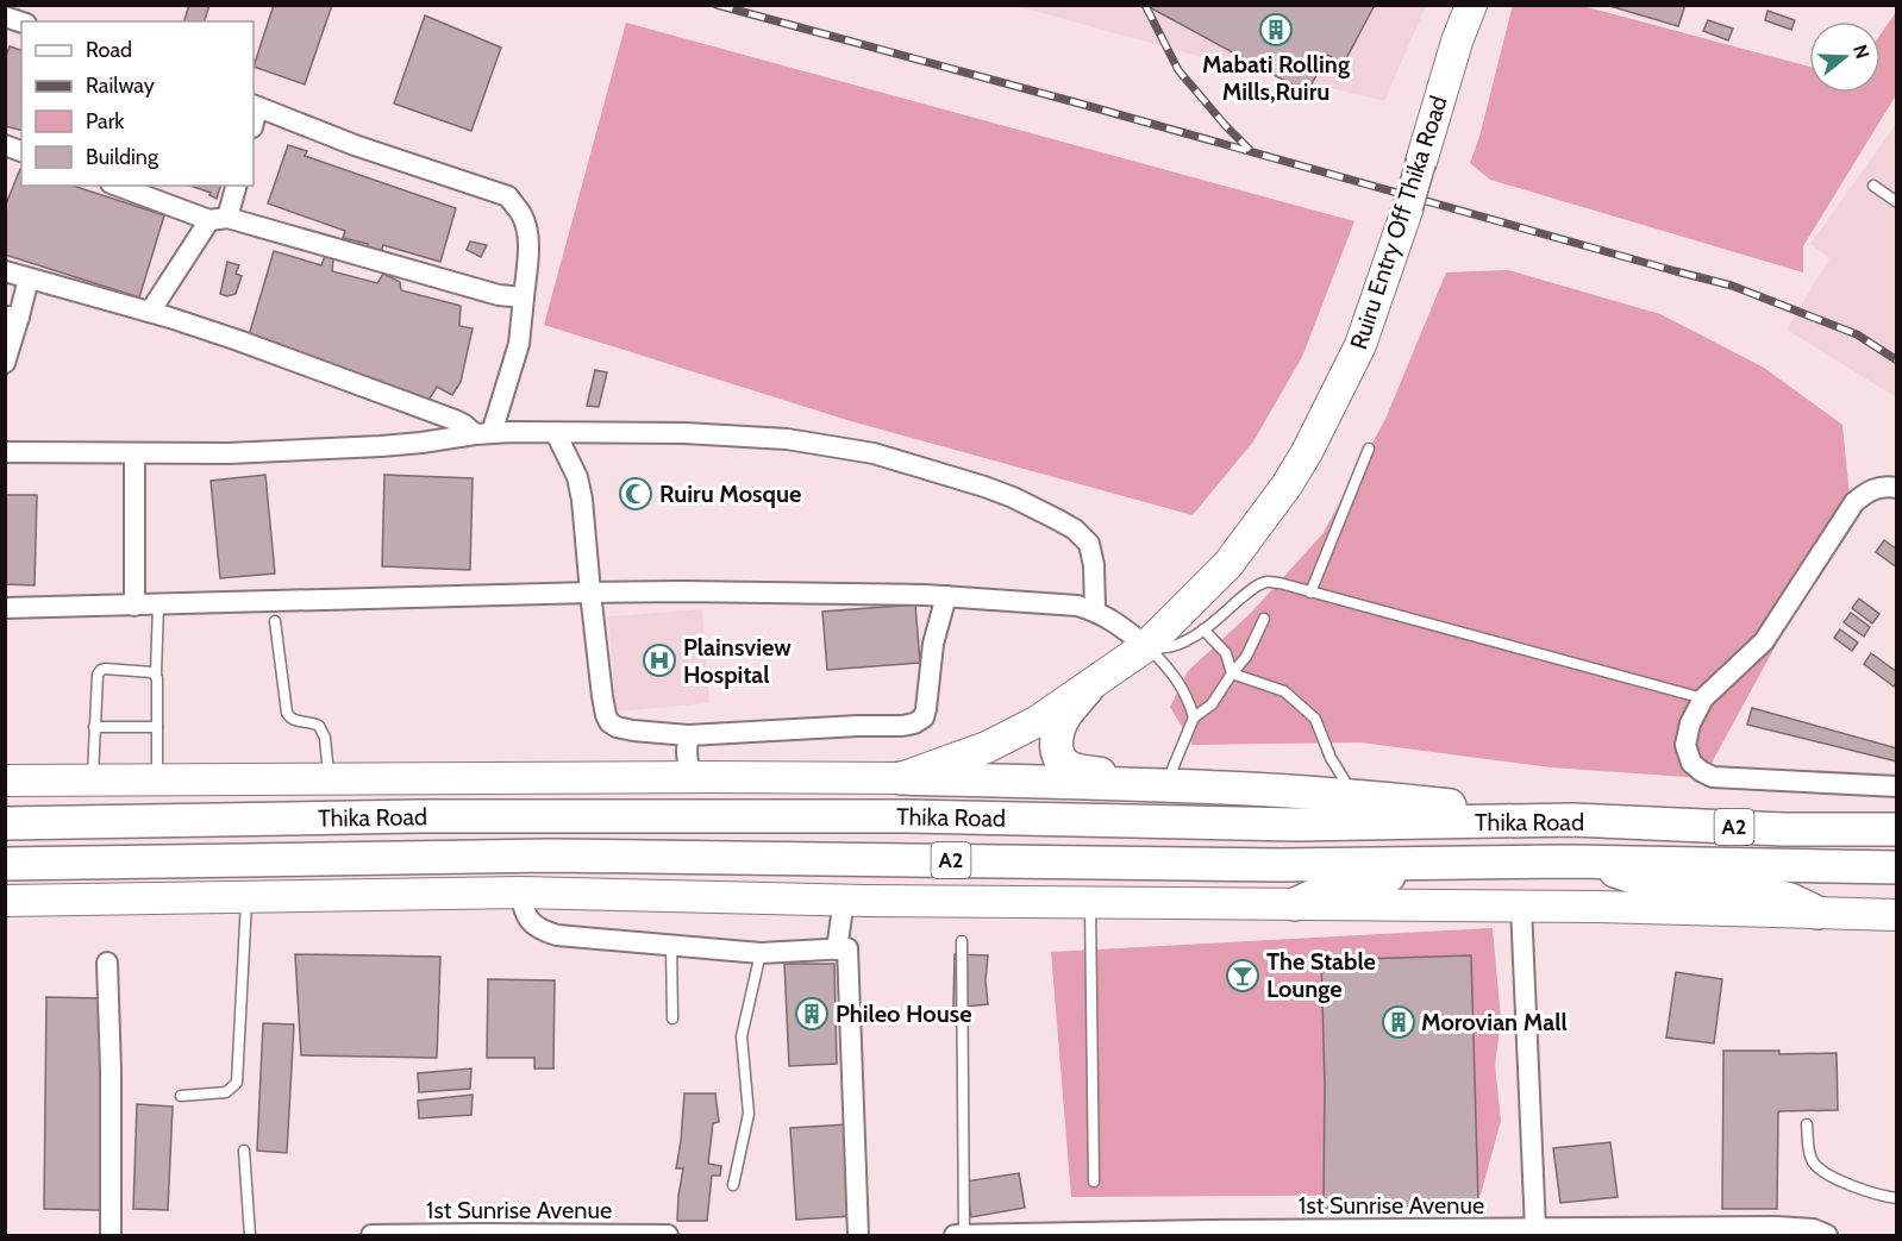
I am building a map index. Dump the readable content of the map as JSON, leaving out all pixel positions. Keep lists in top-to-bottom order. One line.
{"streets":{"highway":["Thika Road","A2"],"main road":["Ruiru Entry Off Thika Road"],"street":["1st Sunrise Avenue"]},"crossings":[["Ruiru Entry Off Thika Road","Thika Road"]],"places":{"building":["Mabati Rolling Mills,Ruiru","Phileo House","Morovian Mall"],"mosque":["Ruiru Mosque"],"hospital":["Plainsview Hospital"],"bar":["The Stable Lounge"]},"legend":["Road","Railway","Park","Building"],"north":"right"}
